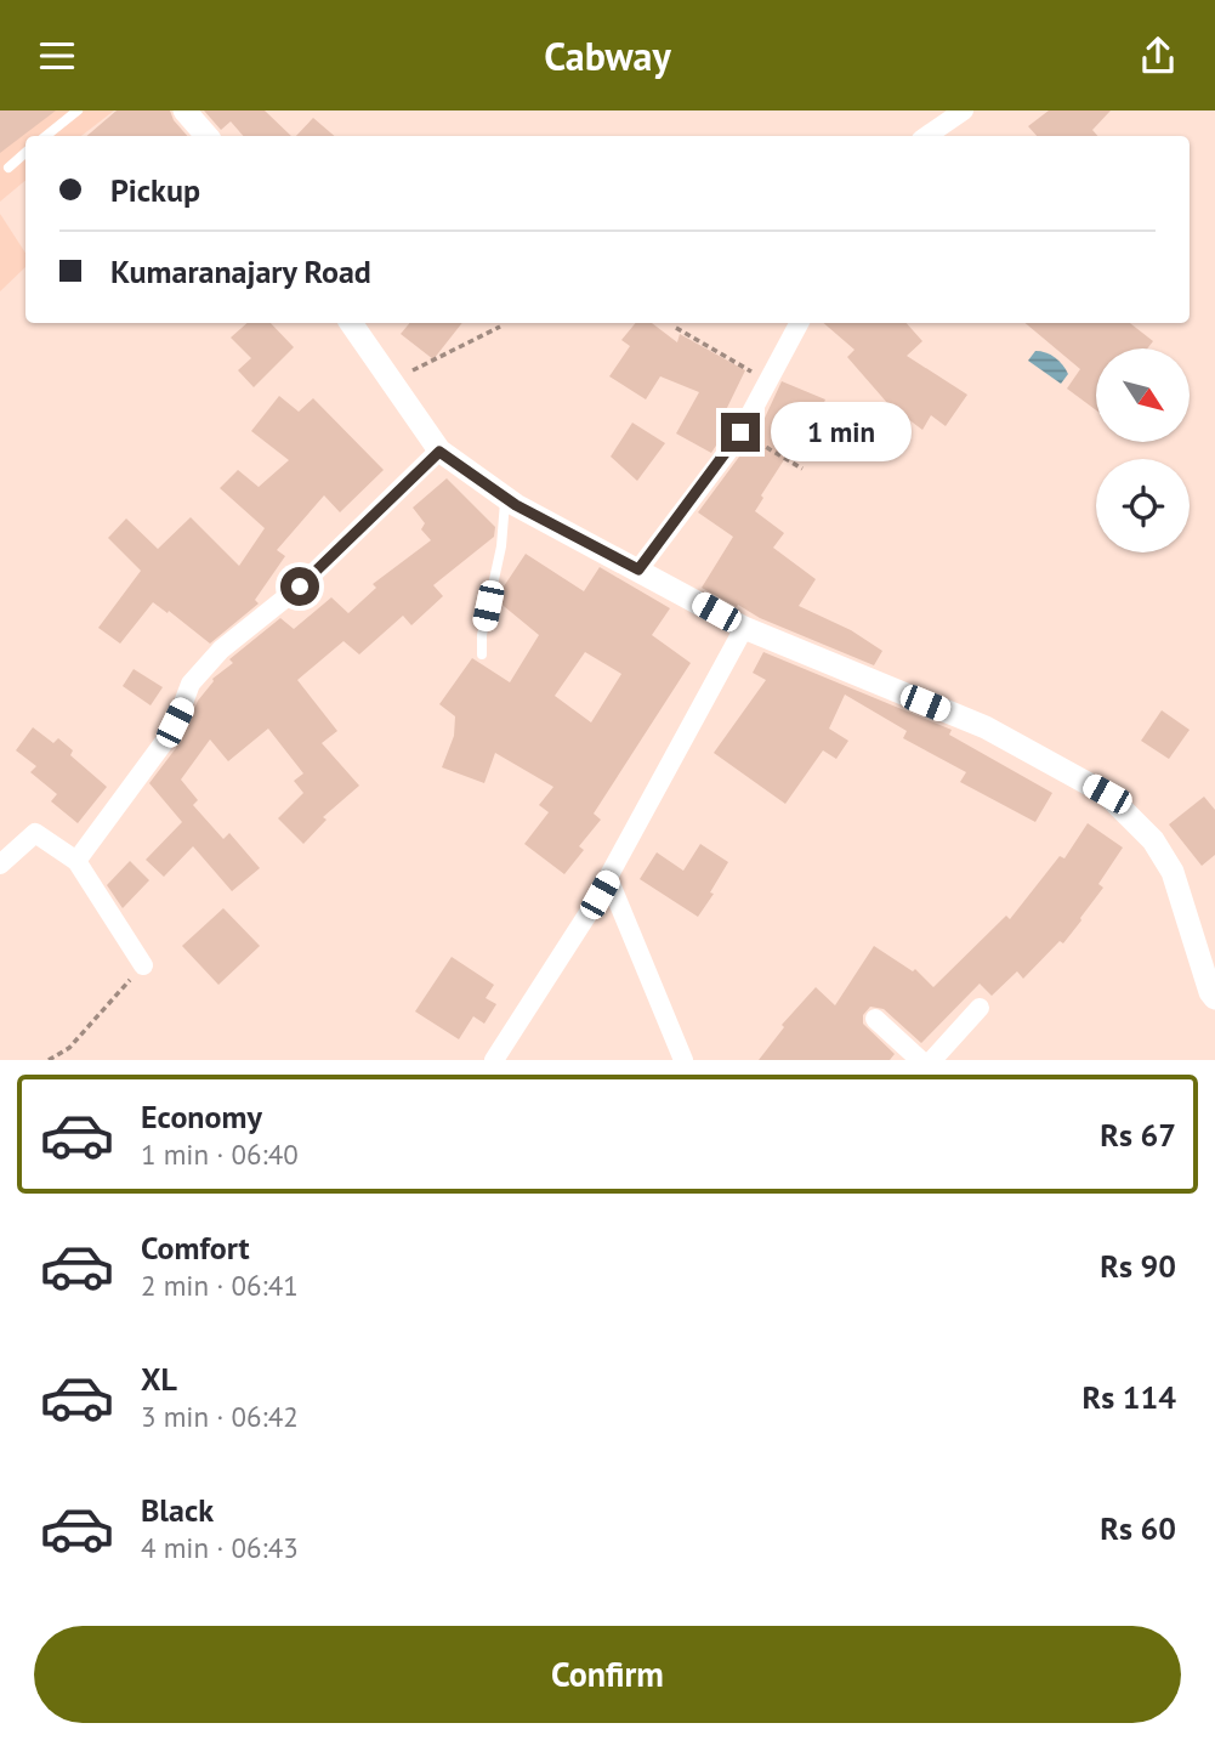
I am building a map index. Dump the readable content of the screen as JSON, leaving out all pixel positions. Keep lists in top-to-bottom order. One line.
{"north":"bottom right","page":{"header":"Cabway","banner":["Pickup","Kumaranajary Road"],"bubble":"1 min","list":[{"name":"Economy","note":"1 min · 06:40","value":"Rs 67"},{"name":"Comfort","note":"2 min · 06:41","value":"Rs 90"},{"name":"XL","note":"3 min · 06:42","value":"Rs 114"},{"name":"Black","note":"4 min · 06:43","value":"Rs 60"}],"buttons":"Confirm"}}
